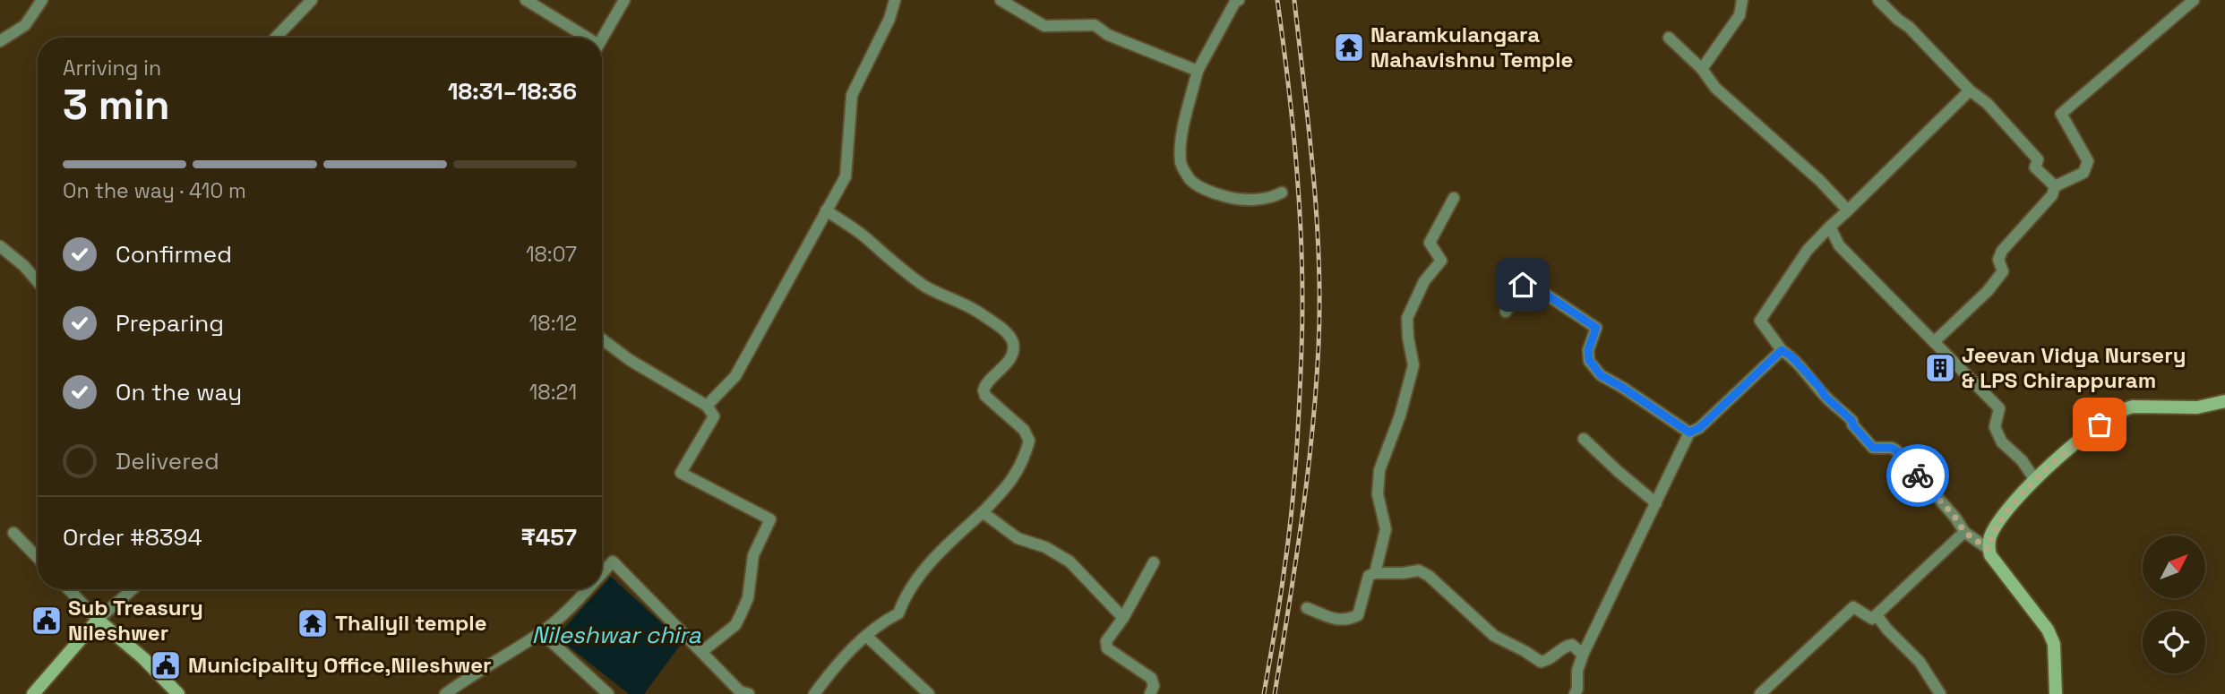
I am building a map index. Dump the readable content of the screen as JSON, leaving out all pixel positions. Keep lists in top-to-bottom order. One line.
{"water":["Nileshwar chira"],"places":{"temple":["Naramkulangara Mahavishnu Temple","Thaliyil temple"],"building":["Jeevan Vidya Nursery & LPS Chirappuram"],"public building":["Sub Treasury Nileshwer","Municipality Office,Nileshwer"]},"north":"top right","page":{"heading":["3 min","Arriving in","18:31–18:36"],"panel":["Order #8394","₹457"],"bar":"On the way · 410 m","list":[["Confirmed","18:07"],["Preparing","18:12"],["On the way","18:21"],"Delivered"]}}
